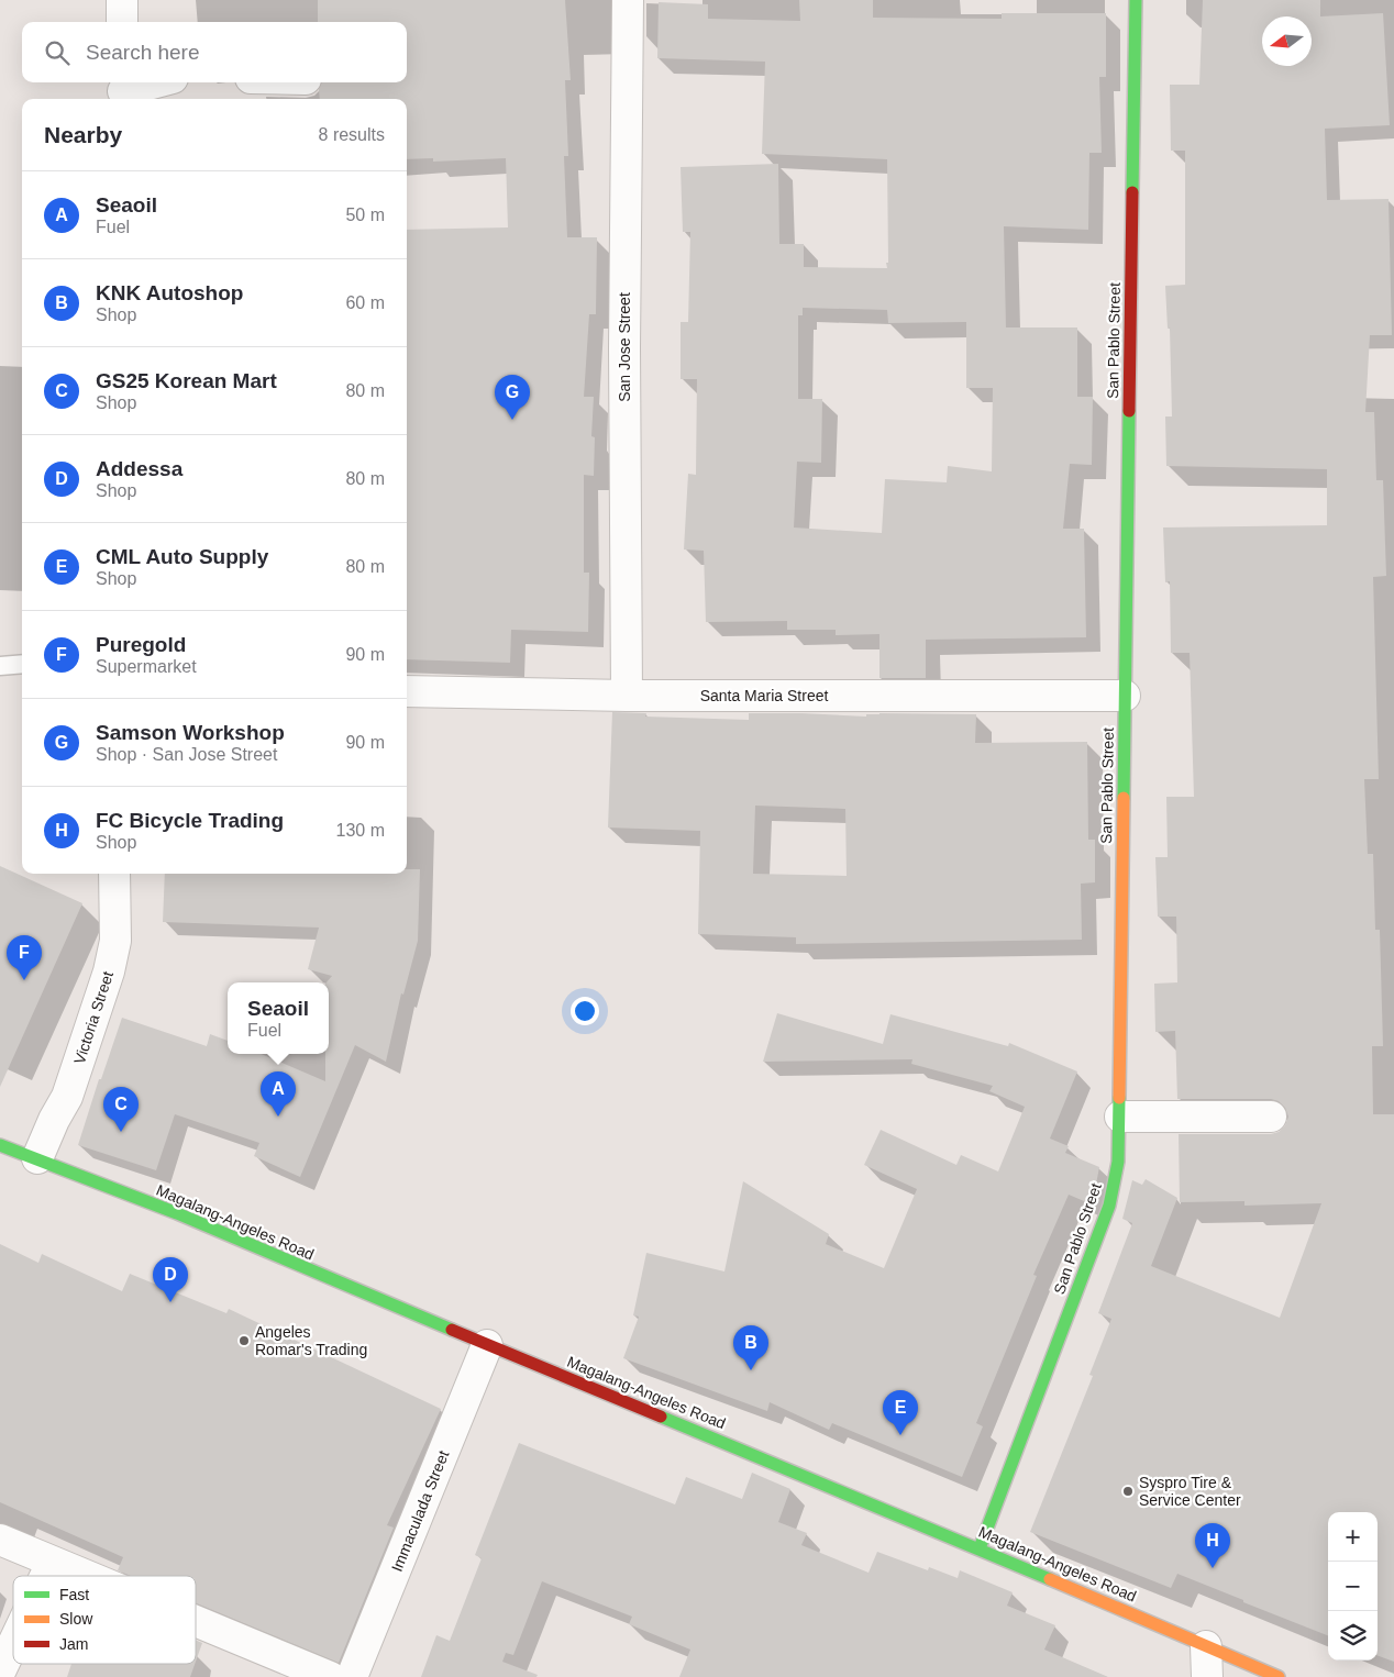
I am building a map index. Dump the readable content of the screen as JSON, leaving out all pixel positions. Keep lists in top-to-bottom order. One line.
{"streets":{"street":["San Pablo Street","San Jose Street","Santa Maria Street","Victoria Street","Magalang-Angeles Road","Immaculada Street"]},"crossings":[["San Pablo Street","Santa Maria Street"],["San Pablo Street","Magalang-Angeles Road"],["San Jose Street","Santa Maria Street"],["Victoria Street","Magalang-Angeles Road"],["Magalang-Angeles Road","Immaculada Street"]],"places":["Angeles Romar's Trading","Syspro Tire & Service Center"],"legend":["Fast","Slow","Jam"],"north":"left","page":{"search":"Search here","heading":["Nearby","8 results"],"list":[{"mark":"A","name":"Seaoil","note":"Fuel","value":"50 m"},{"mark":"B","name":"KNK Autoshop","note":"Shop","value":"60 m"},{"mark":"C","name":"GS25 Korean Mart","note":"Shop","value":"80 m"},{"mark":"D","name":"Addessa","note":"Shop","value":"80 m"},{"mark":"E","name":"CML Auto Supply","note":"Shop","value":"80 m"},{"mark":"F","name":"Puregold","note":"Supermarket","value":"90 m"},{"mark":"G","name":"Samson Workshop","note":"Shop · San Jose Street","value":"90 m"},{"mark":"H","name":"FC Bicycle Trading","note":"Shop","value":"130 m"}],"pins":["G","F","A","C","D","B","E","H"],"popup":["Seaoil","Fuel"],"map_buttons":["+","−"]}}
